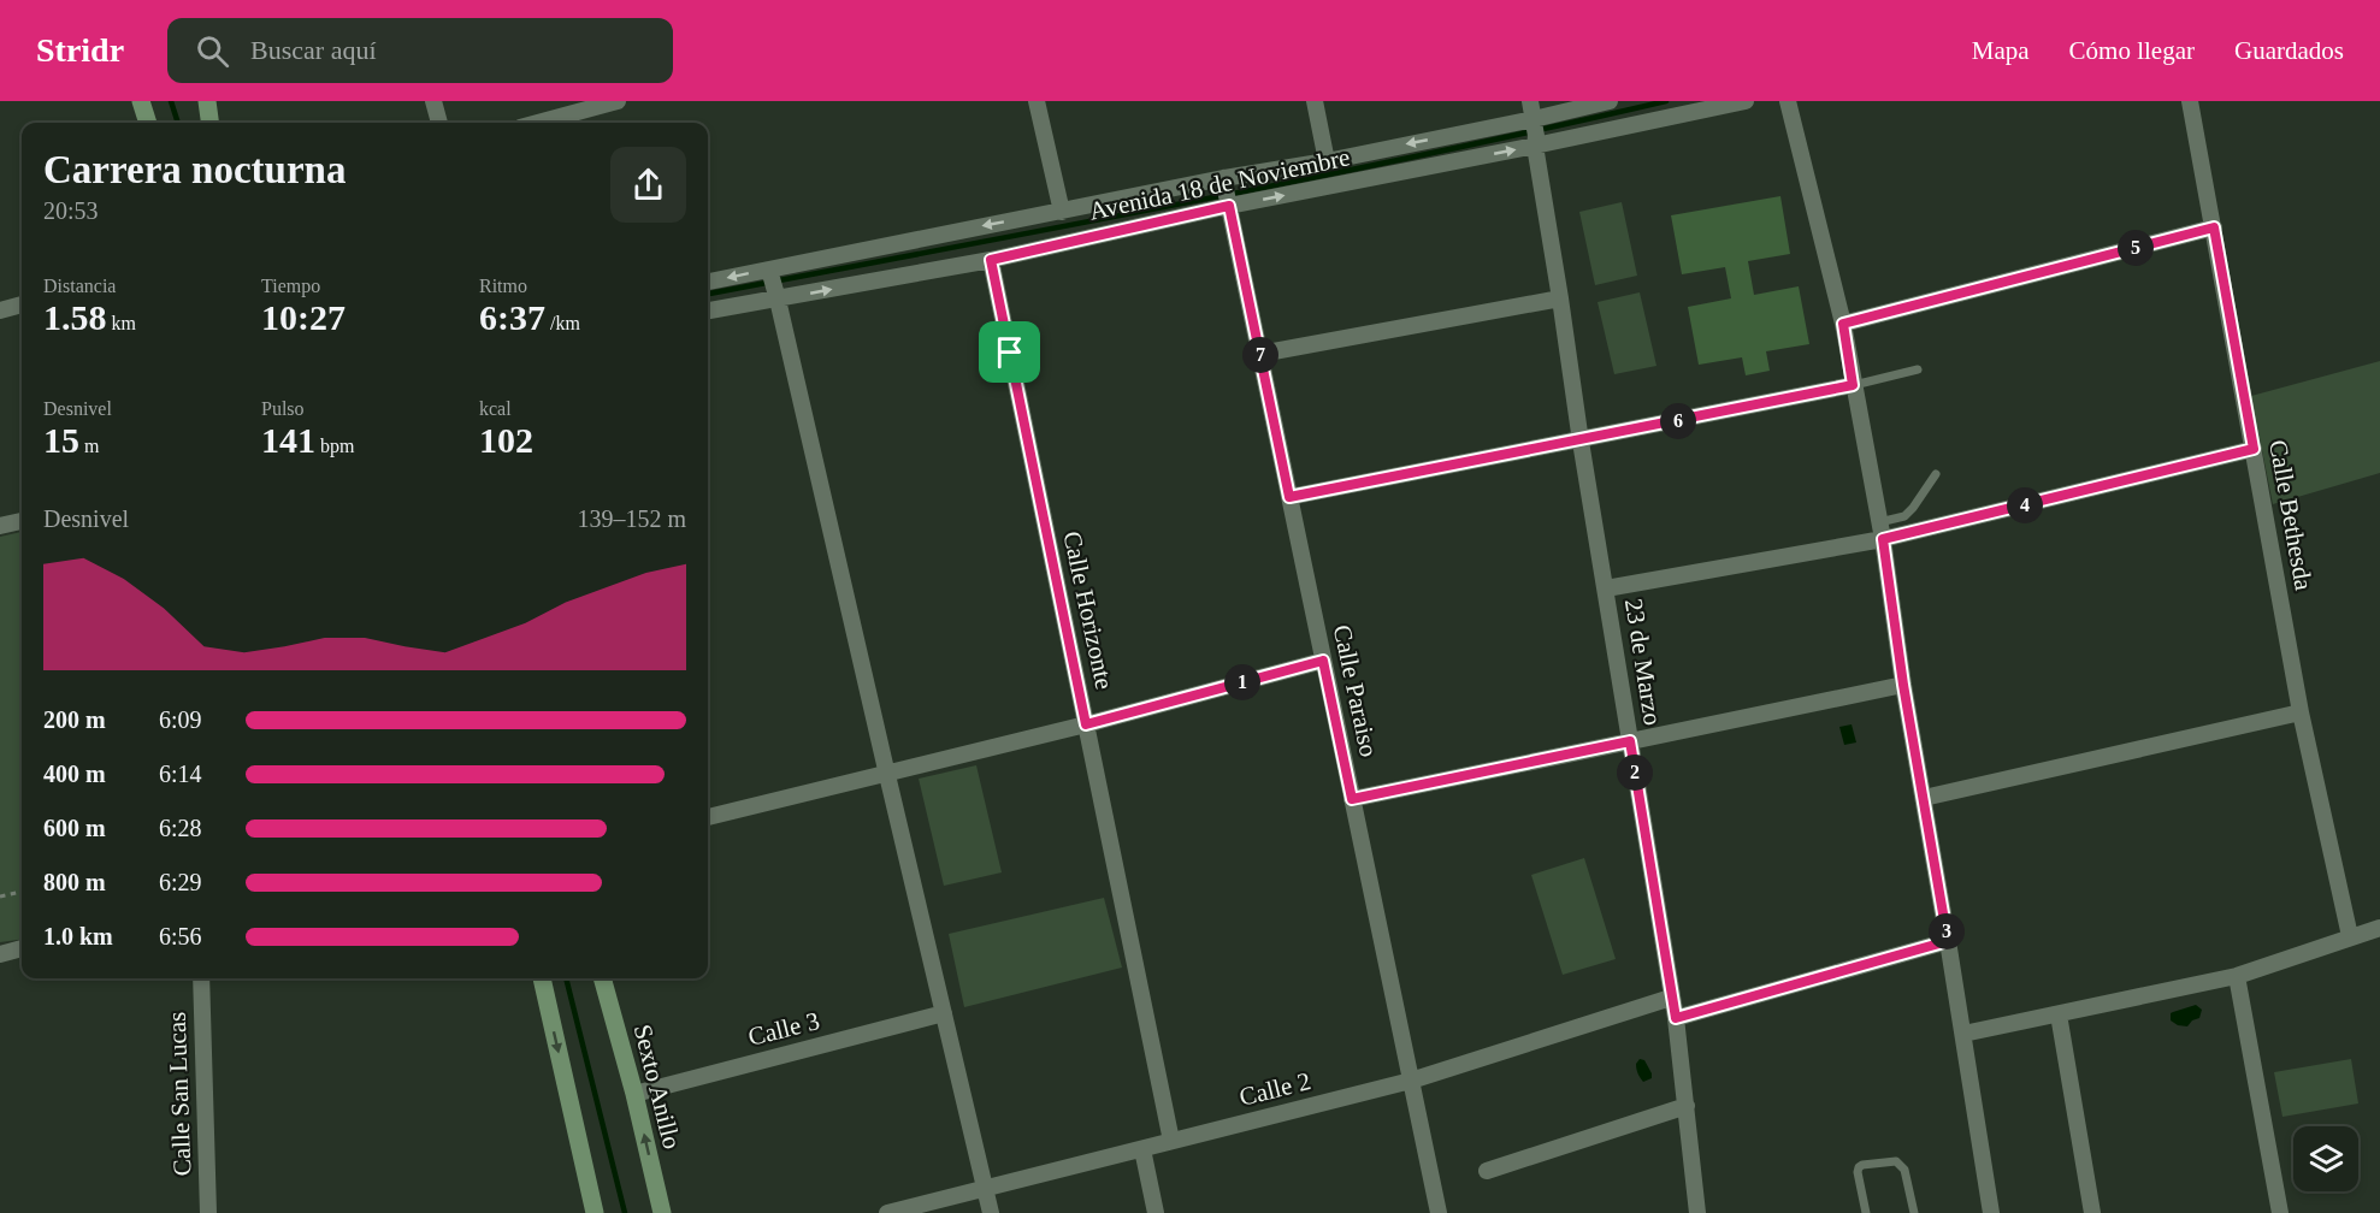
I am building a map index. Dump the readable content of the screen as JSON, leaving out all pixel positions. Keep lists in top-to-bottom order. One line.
{"streets":{"main road":["Sexto Anillo"],"street":["Avenida 18 de Noviembre","Calle Bethesda","Calle Horizonte","23 de Marzo","Calle Paraiso","Calle 3","Calle 2","Calle San Lucas"]},"crossings":[["Avenida 18 de Noviembre","Calle Horizonte"],["Avenida 18 de Noviembre","23 de Marzo"],["Avenida 18 de Noviembre","Calle Paraiso"],["Calle Horizonte","Calle 2"],["23 de Marzo","Calle 2"],["Calle Paraiso","Calle 2"],["Calle 3","Sexto Anillo"]],"page":{"header":"Stridr","search":"Buscar aquí","nav":["Mapa","Cómo llegar","Guardados"],"heading":["Carrera nocturna","20:53"],"pins":["5","7","6","4","1","2","3"],"stats":[["Distancia","1.58 km"],["Tiempo","10:27"],["Ritmo","6:37 /km"],["Desnivel","15 m"],["Pulso","141 bpm"],["kcal","102"]],"chart":["Desnivel","139–152 m"],"list":[{"name":"200 m","note":"6:09"},{"name":"400 m","note":"6:14"},{"name":"600 m","note":"6:28"},{"name":"800 m","note":"6:29"},{"name":"1.0 km","note":"6:56"}]}}
